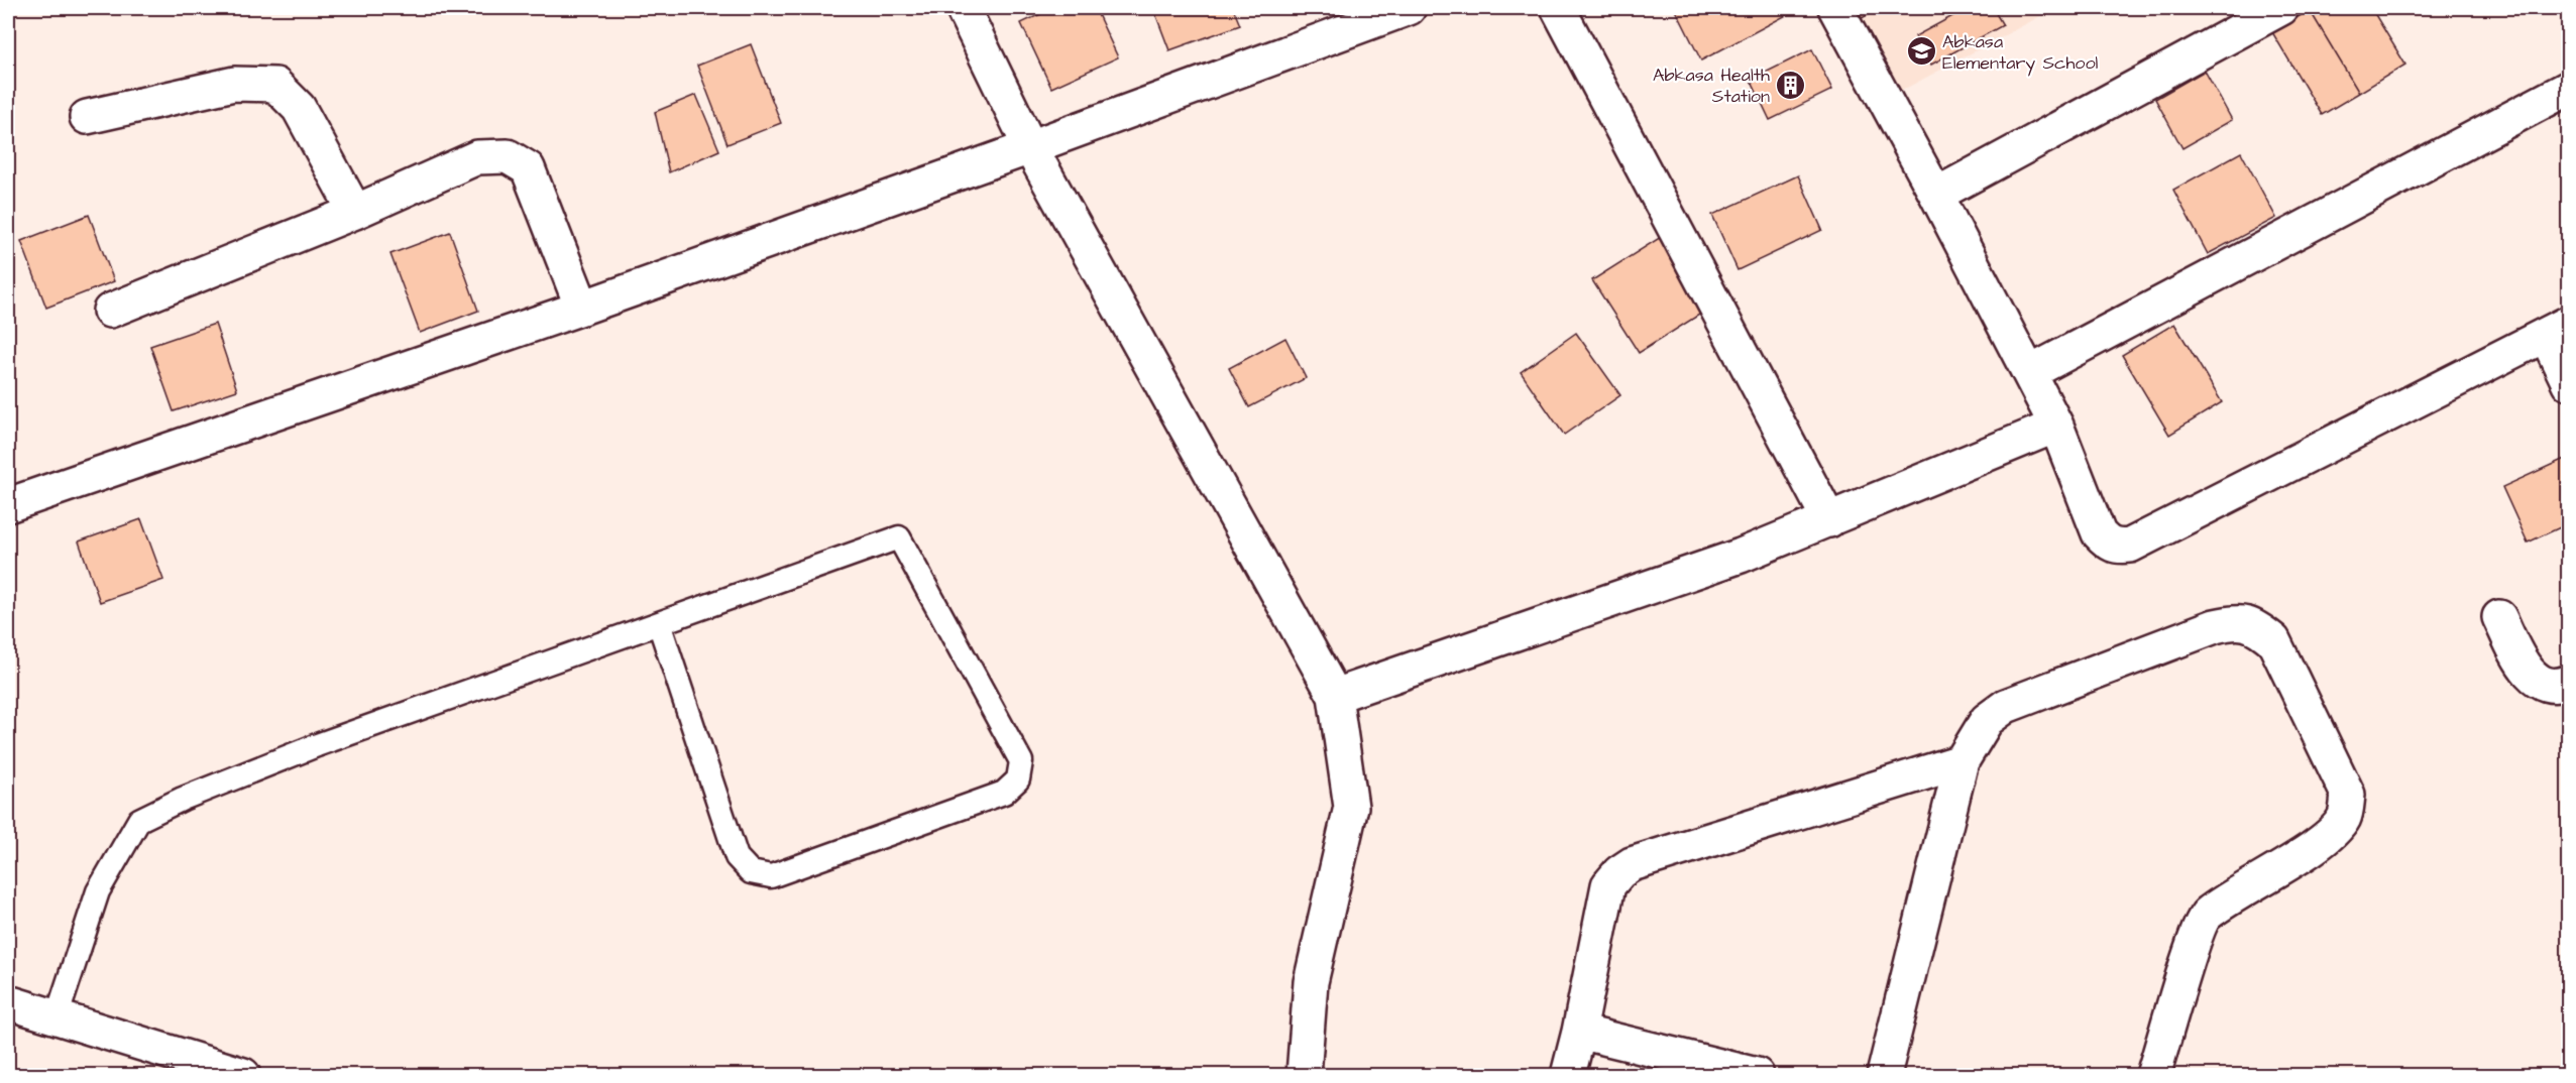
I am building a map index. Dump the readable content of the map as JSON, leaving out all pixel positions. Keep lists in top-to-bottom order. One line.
{"places":{"school or university":["Abkasa Elementary School"],"building":["Abkasa Health Station"]}}
